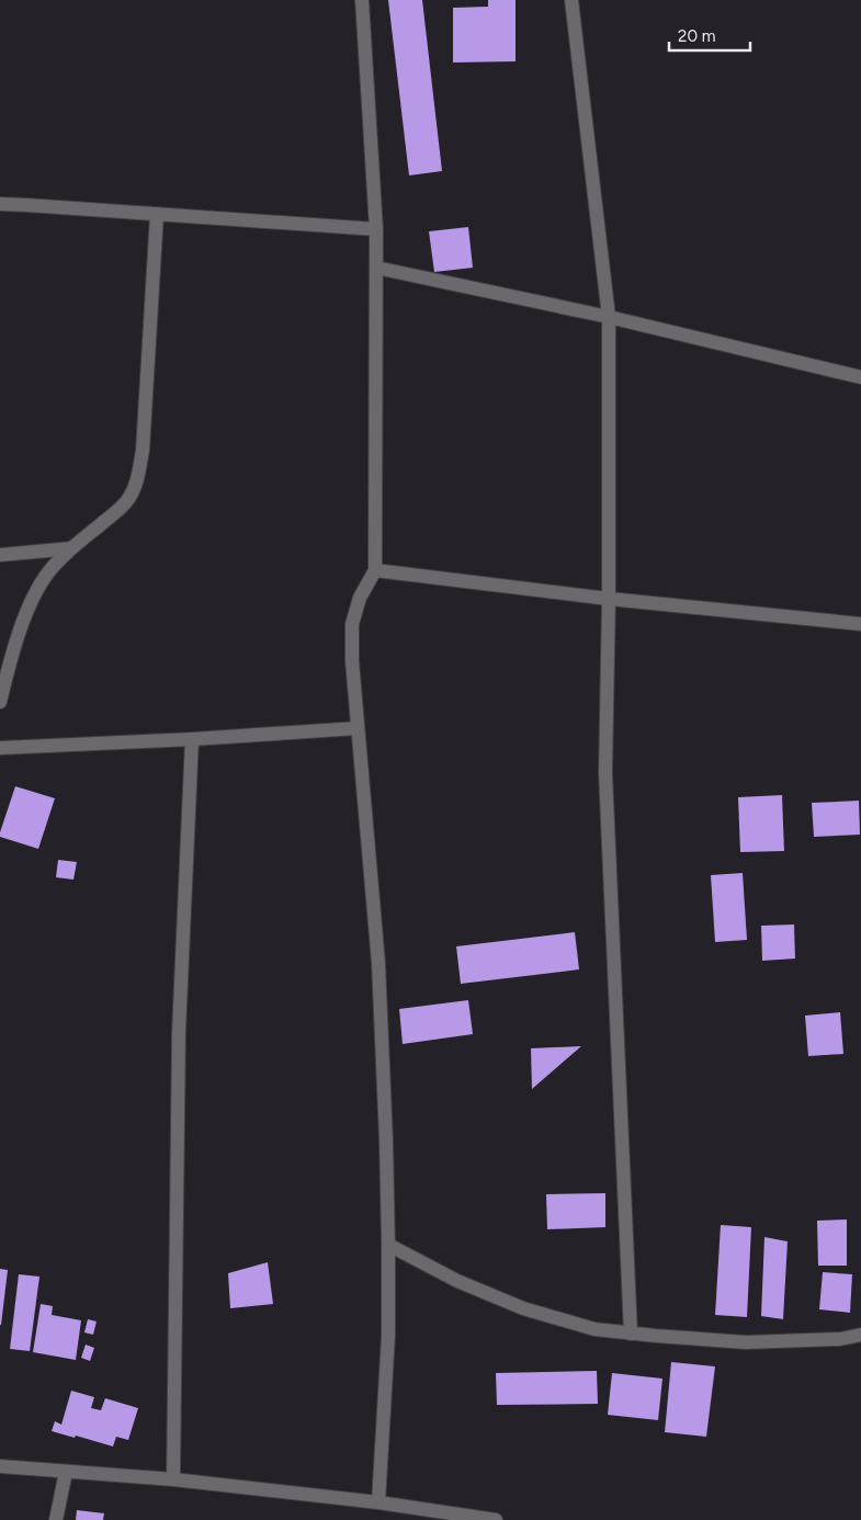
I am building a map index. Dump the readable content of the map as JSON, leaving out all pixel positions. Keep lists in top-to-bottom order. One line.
{"scale_bar":"20 m"}
